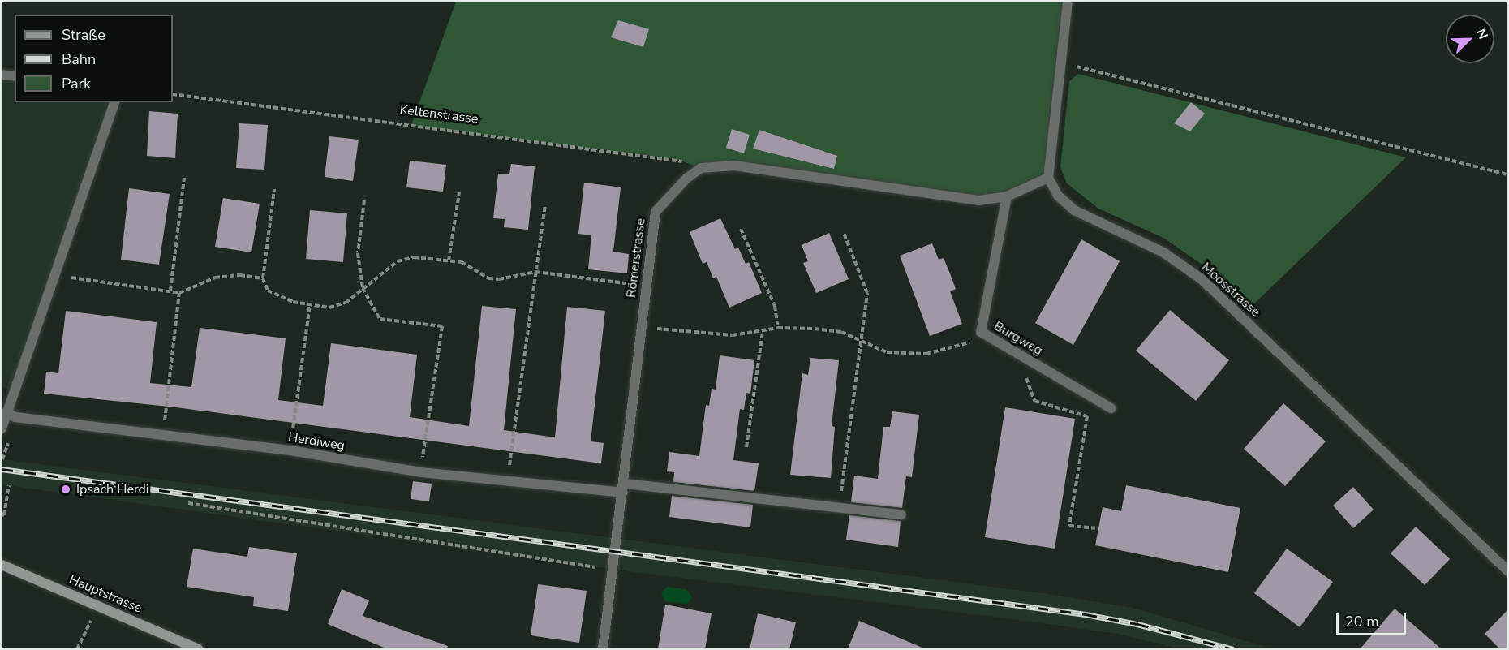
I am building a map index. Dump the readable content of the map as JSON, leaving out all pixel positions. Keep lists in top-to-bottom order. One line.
{"streets":{"main road":["Hauptstrasse"],"street":["Römerstrasse","Moosstrasse","Burgweg","Herdiweg"],"path":["Keltenstrasse"]},"crossings":[["Keltenstrasse","Römerstrasse"],["Römerstrasse","Herdiweg"]],"places":["Ipsach Herdi"],"legend":["Straße","Bahn","Park"],"scale_bar":"20 m","north":"top right"}
